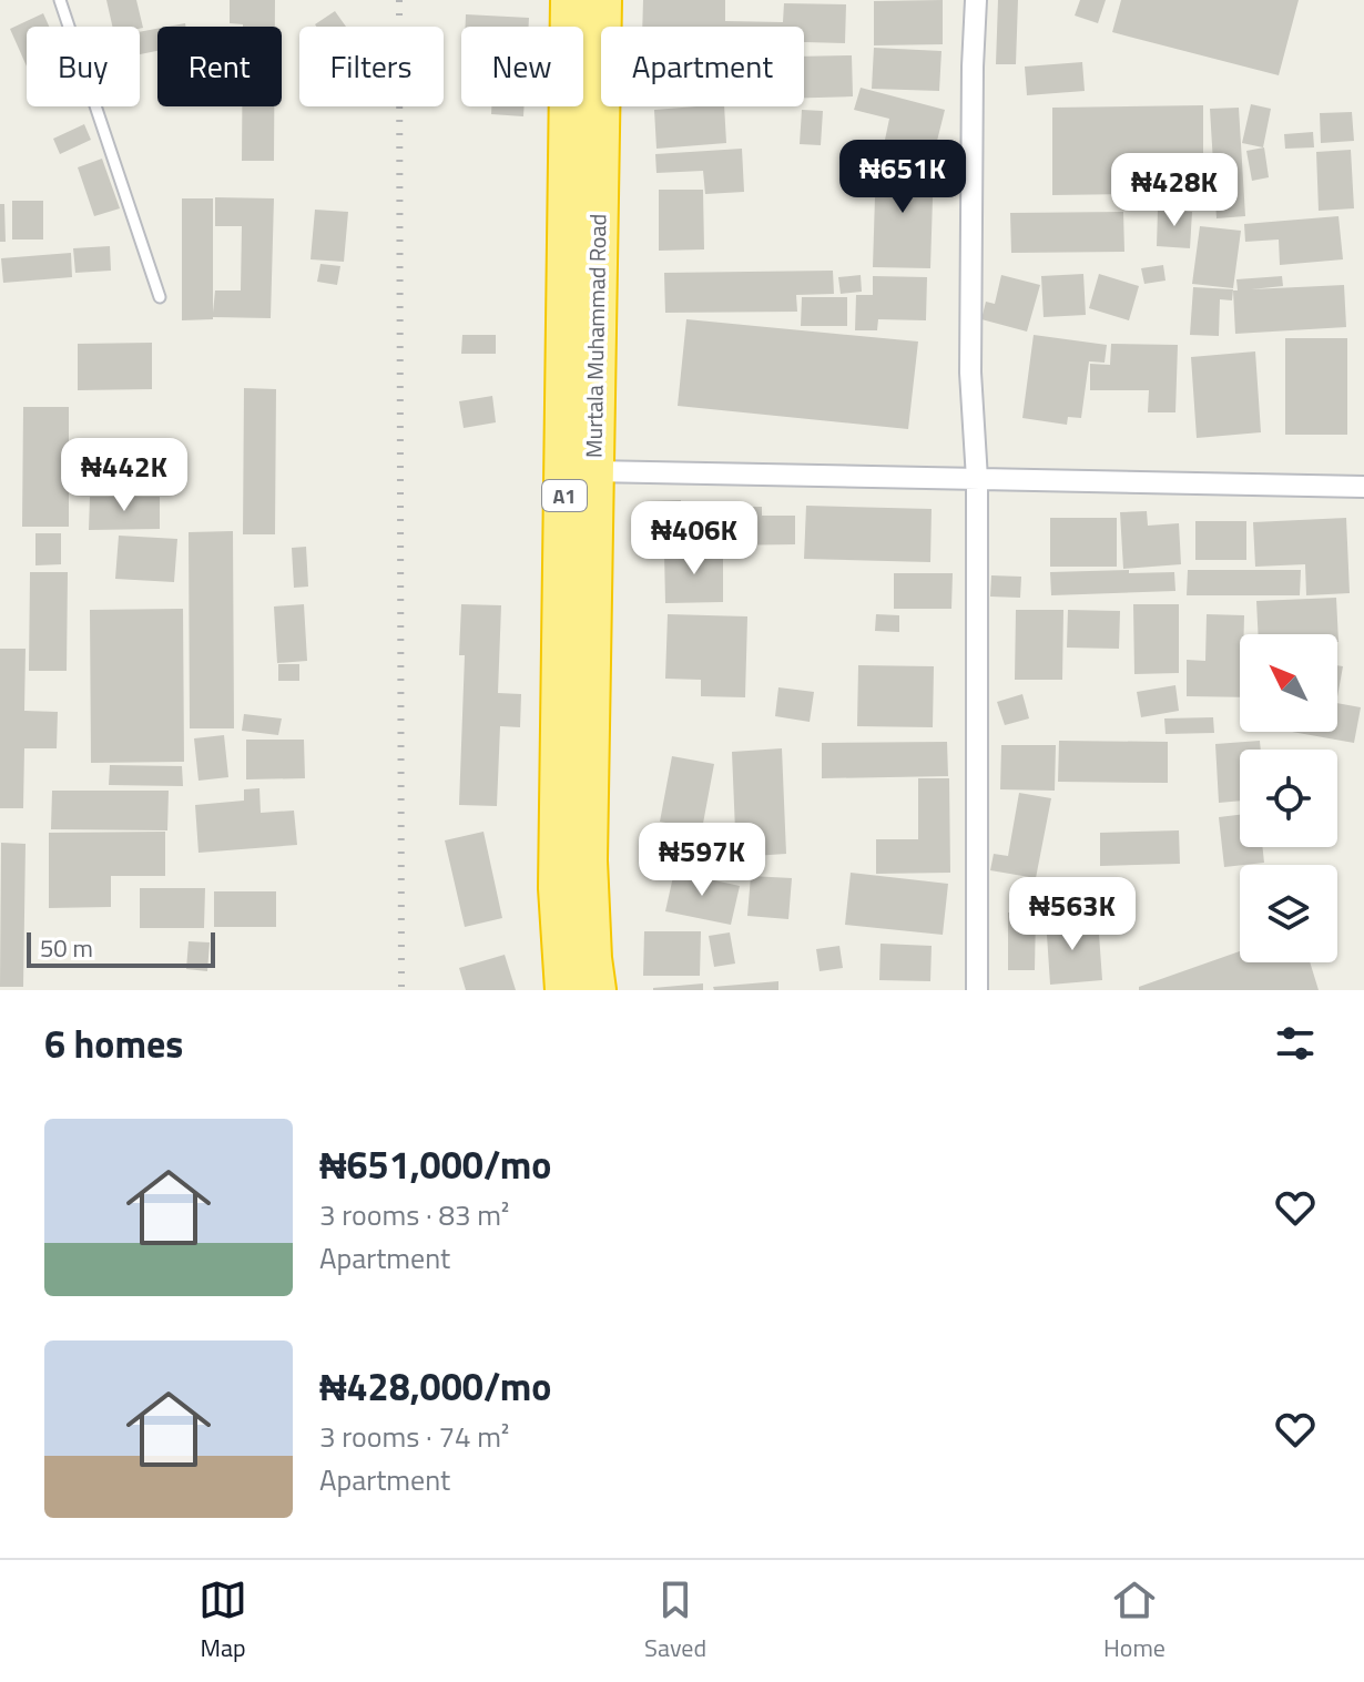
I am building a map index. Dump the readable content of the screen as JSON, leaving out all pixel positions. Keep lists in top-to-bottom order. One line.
{"streets":{"highway":["Murtala Muhammad Road","A1"]},"scale_bar":"50 m","north":"top left","page":{"chip":["Buy","Rent","Filters","New","Apartment"],"price":["₦651K","₦428K","₦442K","₦406K","₦597K","₦563K"],"scale":"50 m","heading":"6 homes","list":[{"name":"₦651,000/mo","note":"3 rooms · 83 m² · Apartment"},{"name":"₦428,000/mo","note":"3 rooms · 74 m² · Apartment"}],"tabs":["Map","Saved","Home"]}}
